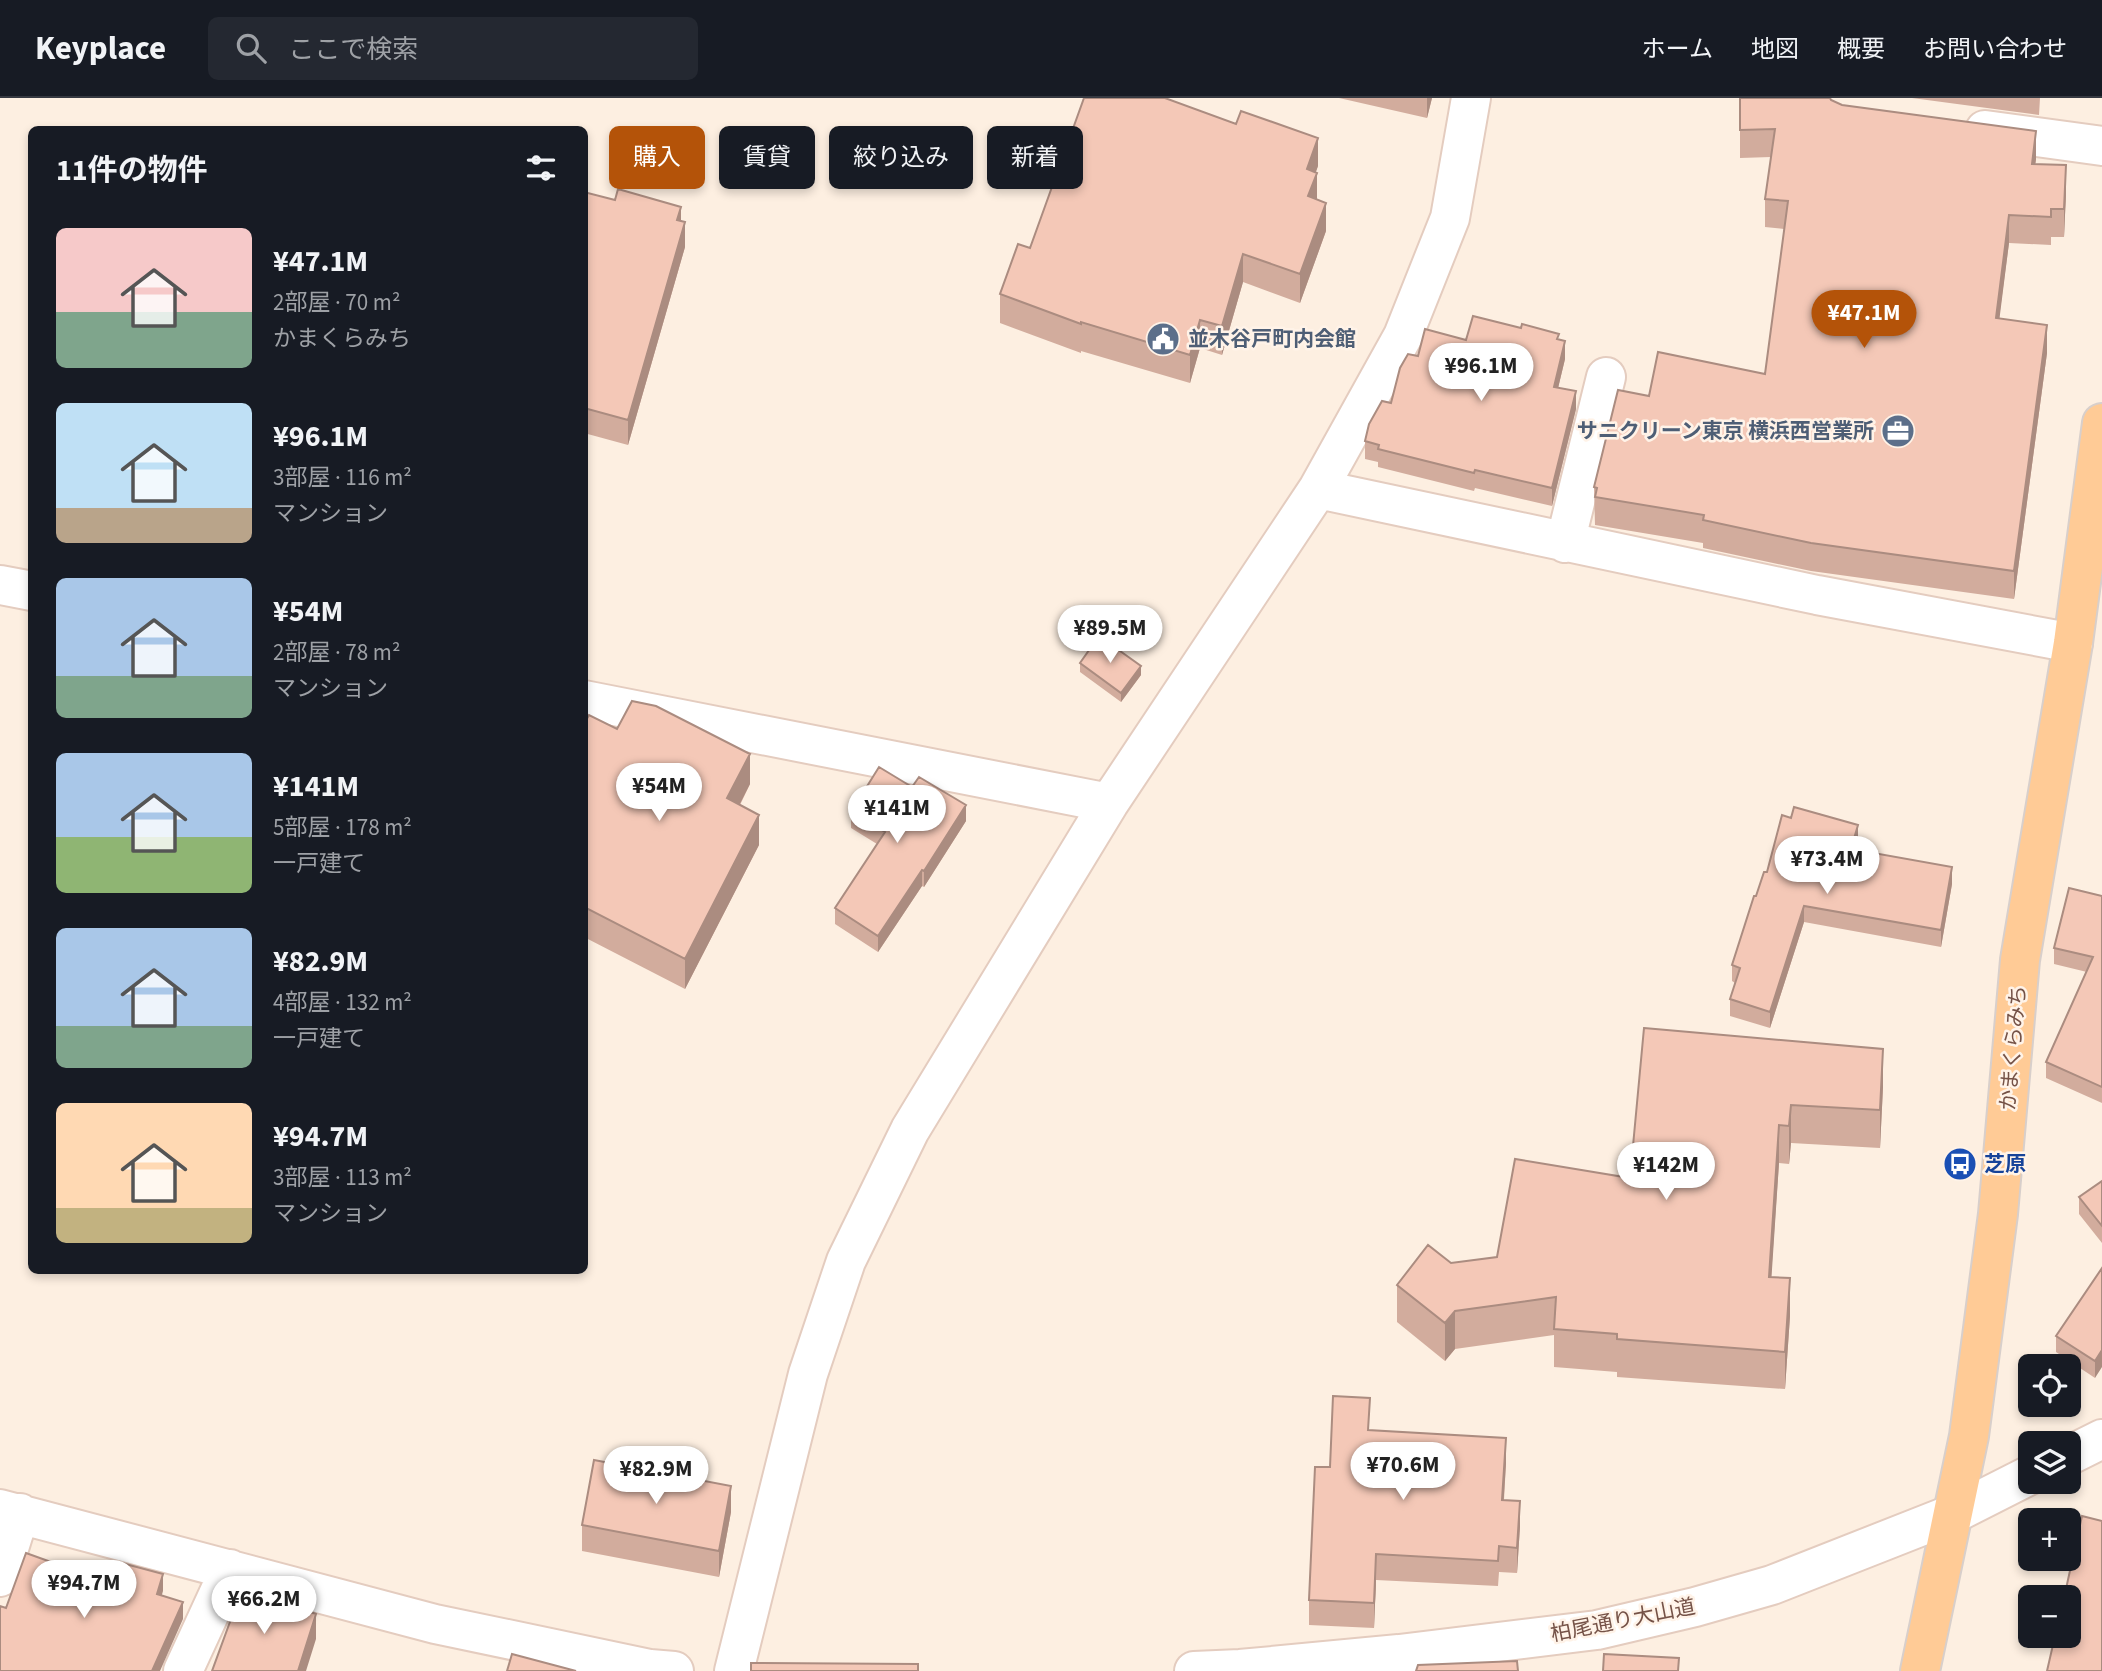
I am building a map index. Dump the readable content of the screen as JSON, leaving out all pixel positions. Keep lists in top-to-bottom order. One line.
{"streets":{"main road":["かまくらみち"],"street":["柏尾通り大山道"]},"crossings":[["かまくらみち","柏尾通り大山道"]],"places":{"public building":["並木谷戸町内会館"],"office":["サニクリーン東京 横浜西営業所"],"bus stop":["芝原"]},"page":{"header":"Keyplace","search":"ここで検索","nav":["ホーム","地図","概要","お問い合わせ"],"chip":["購入","賃貸","絞り込み","新着"],"heading":"11件の物件","list":[{"name":"¥47.1M","note":"2部屋 · 70 m² · かまくらみち"},{"name":"¥96.1M","note":"3部屋 · 116 m² · マンション"},{"name":"¥54M","note":"2部屋 · 78 m² · マンション"},{"name":"¥141M","note":"5部屋 · 178 m² · 一戸建て"},{"name":"¥82.9M","note":"4部屋 · 132 m² · 一戸建て"},{"name":"¥94.7M","note":"3部屋 · 113 m² · マンション"}],"price":["¥47.1M","¥96.1M","¥89.5M","¥54M","¥141M","¥73.4M","¥142M","¥70.6M","¥82.9M","¥94.7M","¥66.2M"],"map_buttons":["+","−"]}}
